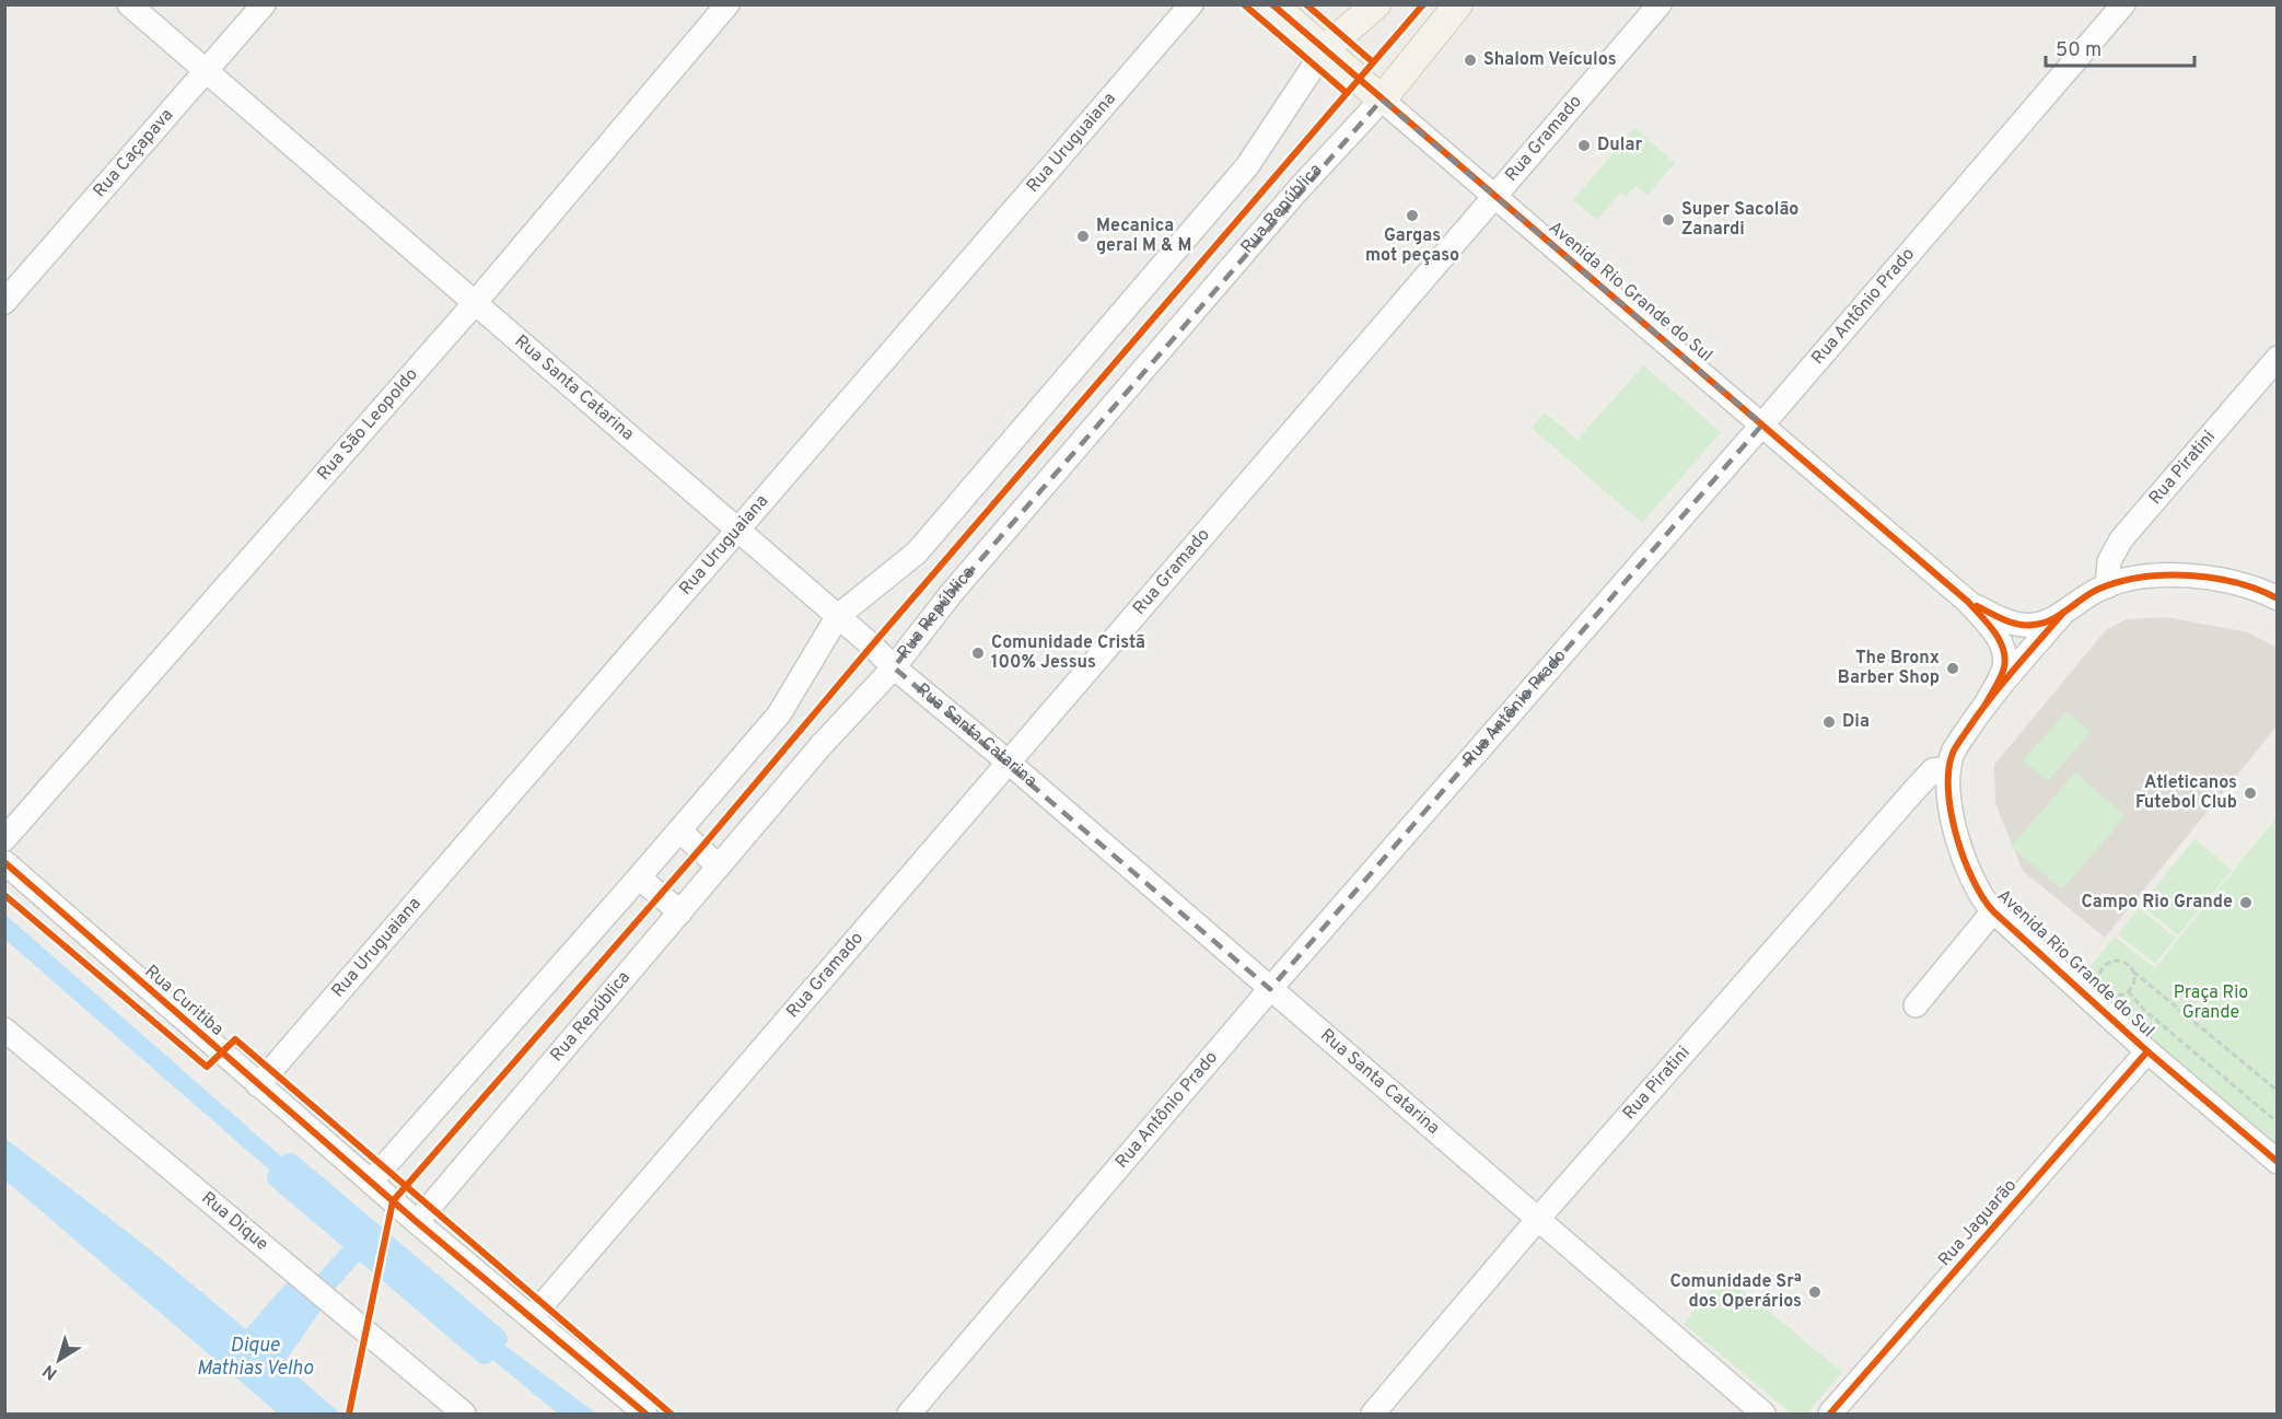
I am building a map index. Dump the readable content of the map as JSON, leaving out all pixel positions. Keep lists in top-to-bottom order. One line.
{"streets":{"main road":["Rua República","Avenida Rio Grande do Sul"],"street":["Rua Gramado","Rua Uruguaiana","Rua Caçapava","Rua Antônio Prado","Rua Santa Catarina","Rua São Leopoldo","Rua Piratini","Rua Curitiba","Rua Dique","Rua Jaguarão"]},"crossings":[["Rua Gramado","Avenida Rio Grande do Sul"],["Rua Gramado","Rua Santa Catarina"],["Rua Gramado","Rua Curitiba"],["Rua Uruguaiana","Rua Santa Catarina"],["Rua Uruguaiana","Rua Curitiba"],["Rua Caçapava","Rua Santa Catarina"],["Rua República","Avenida Rio Grande do Sul"],["Rua República","Rua Santa Catarina"],["Rua República","Rua Curitiba"],["Avenida Rio Grande do Sul","Rua Antônio Prado"],["Avenida Rio Grande do Sul","Rua Piratini"],["Avenida Rio Grande do Sul","Rua Jaguarão"],["Rua Antônio Prado","Rua Santa Catarina"],["Rua Santa Catarina","Rua São Leopoldo"],["Rua Santa Catarina","Rua Piratini"]],"water":["Dique Mathias Velho"],"parks":["Praça Rio Grande"],"places":["Shalom Veículos","Dular","Gargas mot peçaso","Super Sacolão Zanardi","Mecanica geral M & M","Comunidade Cristã 100% Jessus","The Bronx Barber Shop","Dia","Atleticanos Futebol Club","Campo Rio Grande","Comunidade Srª dos Operários"],"scale_bar":"50 m","north":"bottom left"}
